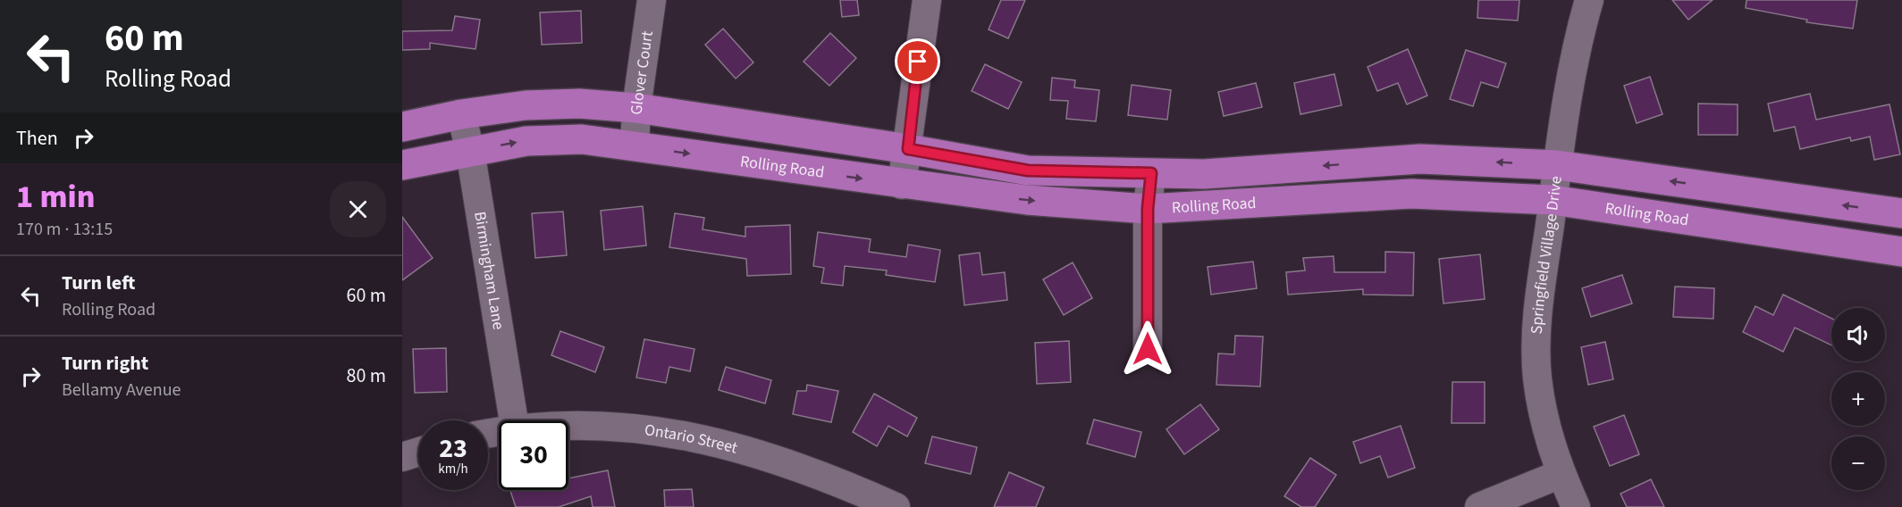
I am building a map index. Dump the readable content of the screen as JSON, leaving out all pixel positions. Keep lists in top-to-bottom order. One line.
{"streets":{"main road":["Rolling Road"],"street":["Glover Court","Springfield Village Drive","Birmingham Lane","Ontario Street"]},"crossings":[["Glover Court","Rolling Road"],["Rolling Road","Springfield Village Drive"],["Rolling Road","Birmingham Lane"]],"page":{"turn":["60 m","Rolling Road"],"then":"Then","heading":["1 min","170 m · 13:15"],"list":[{"name":"Turn left","note":"Rolling Road","value":"60 m"},{"name":"Turn right","note":"Bellamy Avenue","value":"80 m"}],"map_buttons":["+","−"],"speed":"23 km/h","limit":"30"}}
